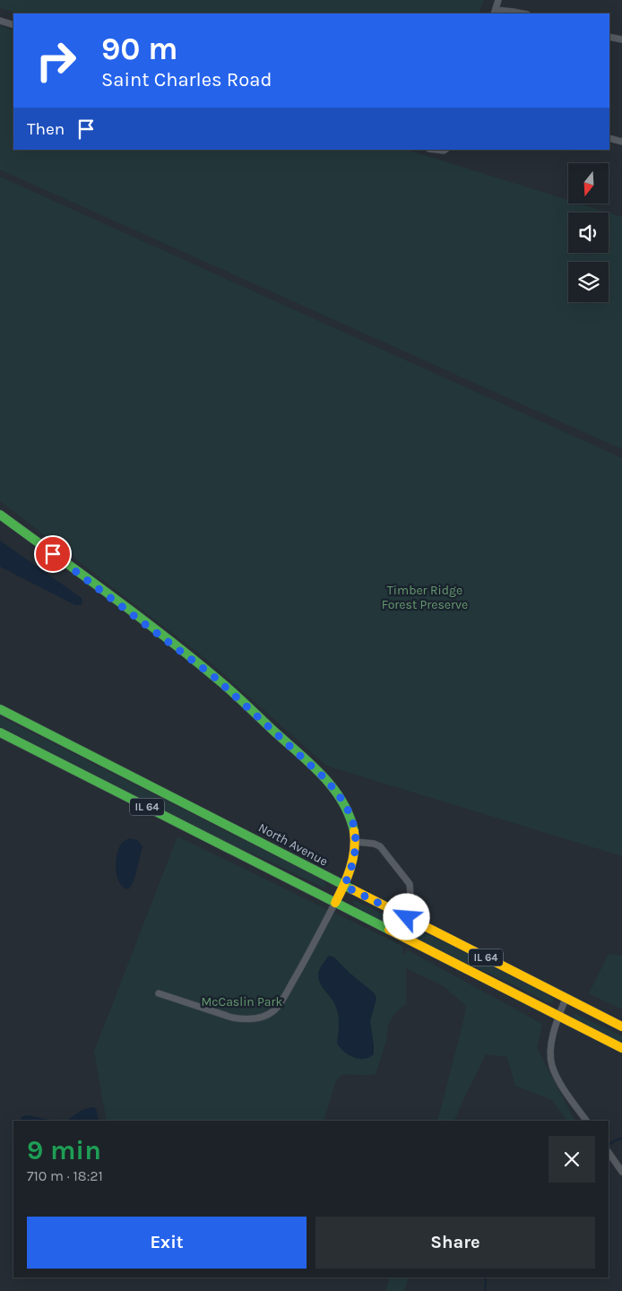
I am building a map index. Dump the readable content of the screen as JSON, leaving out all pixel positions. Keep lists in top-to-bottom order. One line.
{"streets":{"main road":["IL 64","North Avenue"]},"parks":["Timber Ridge Forest Preserve","McCaslin Park"],"north":"bottom","page":{"turn":["90 m","Saint Charles Road"],"then":"Then","heading":["9 min","710 m · 18:21"],"buttons":["Exit","Share"]}}
